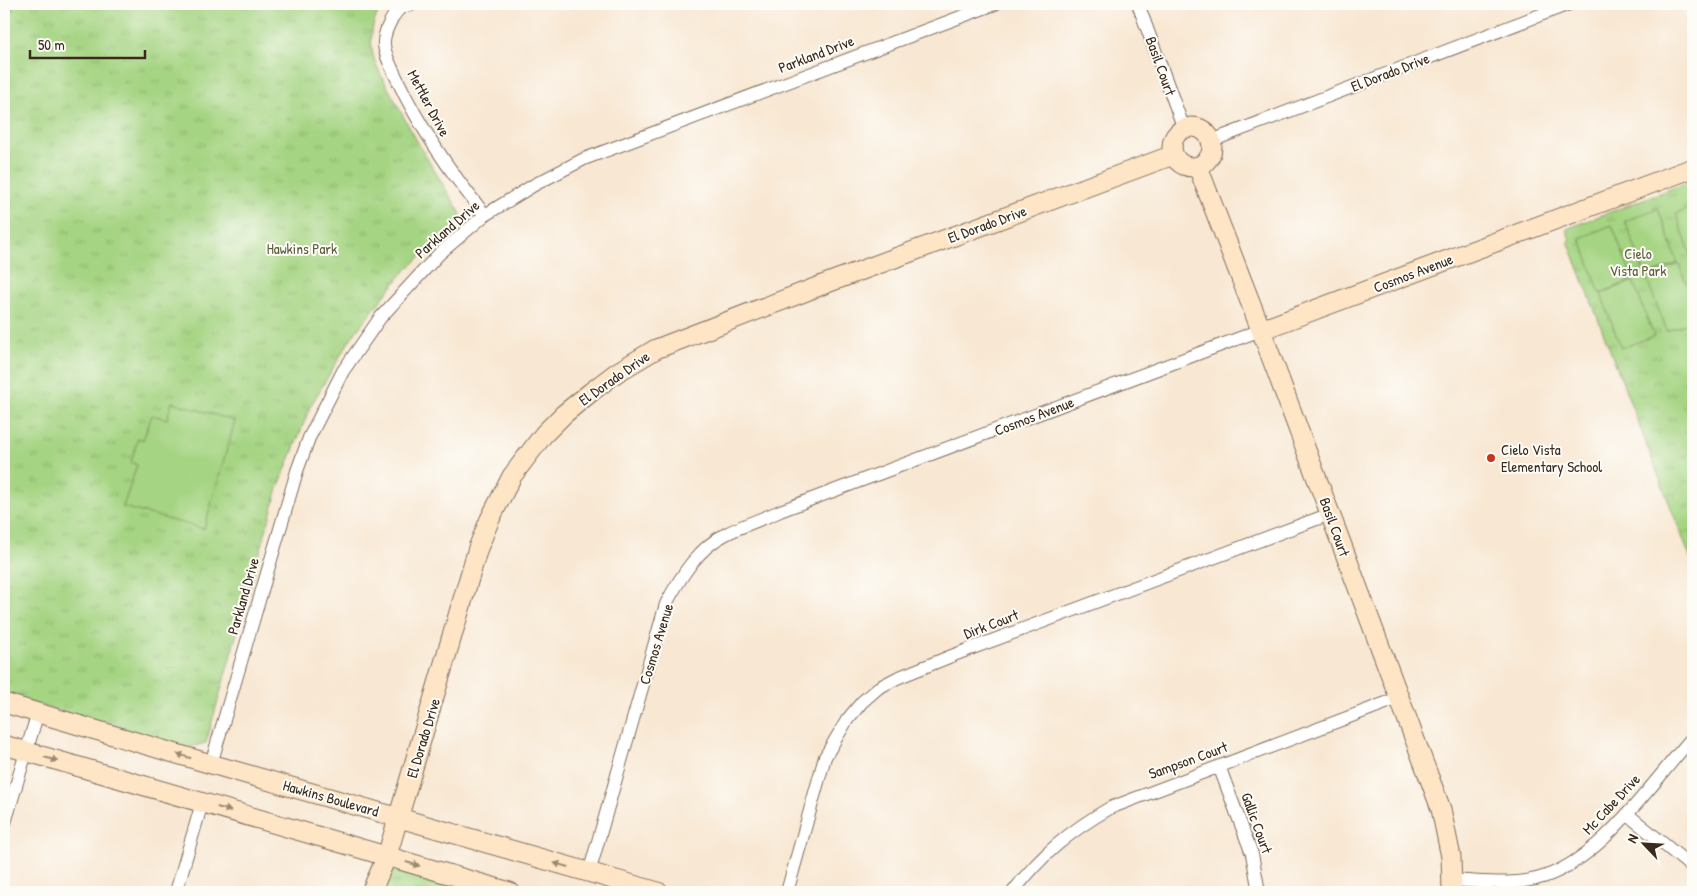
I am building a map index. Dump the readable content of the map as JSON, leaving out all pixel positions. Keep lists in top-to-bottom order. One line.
{"streets":{"street":["Parkland Drive","Basil Court","El Dorado Drive","Mettler Drive","Cosmos Avenue","Dirk Court","Sampson Court","Hawkins Boulevard","Mc Cabe Drive","Gallic Court"]},"crossings":[["Parkland Drive","Mettler Drive"],["Parkland Drive","Hawkins Boulevard"],["Basil Court","El Dorado Drive"],["Basil Court","Cosmos Avenue"],["Basil Court","Dirk Court"],["Basil Court","Sampson Court"],["Basil Court","Mc Cabe Drive"],["El Dorado Drive","Hawkins Boulevard"],["Cosmos Avenue","Hawkins Boulevard"],["Sampson Court","Gallic Court"]],"parks":["Hawkins Park","Cielo Vista Park"],"places":["Cielo Vista Elementary School"],"scale_bar":"50 m","north":"top left"}
